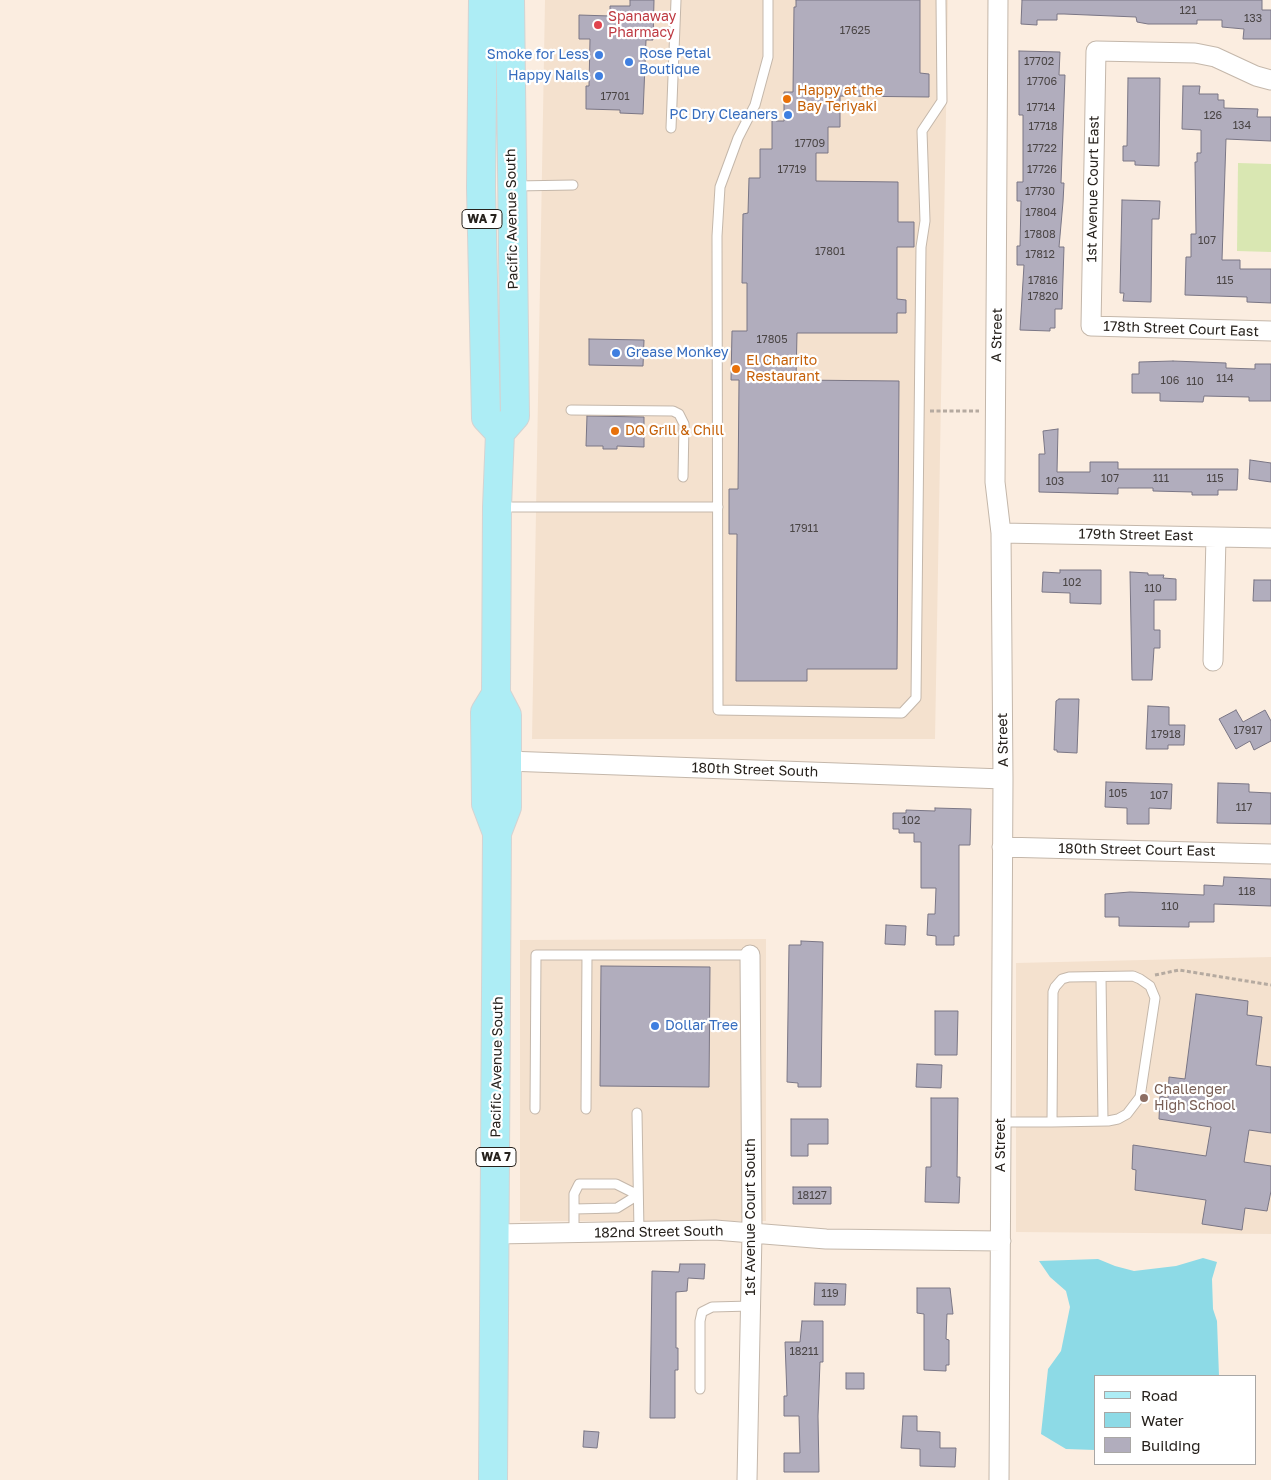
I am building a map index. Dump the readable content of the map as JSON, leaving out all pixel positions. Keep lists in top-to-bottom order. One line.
{"streets":{"main road":["WA 7","Pacific Avenue South"],"street":["1st Avenue Court East","178th Street Court East","A Street","179th Street East","180th Street South","180th Street Court East","1st Avenue Court South","182nd Street South"]},"crossings":[["1st Avenue Court East","178th Street Court East"],["WA 7","Pacific Avenue South"],["Pacific Avenue South","180th Street South"],["Pacific Avenue South","182nd Street South"],["A Street","179th Street East"],["A Street","180th Street South"],["A Street","180th Street Court East"],["A Street","182nd Street South"],["1st Avenue Court South","182nd Street South"]],"places":["Spanaway Pharmacy","Smoke for Less","Rose Petal Boutique","Happy Nails","Happy at the Bay Teriyaki","PC Dry Cleaners","Grease Monkey","El Charrito Restaurant","DQ Grill & Chill","Dollar Tree","Challenger High School"],"house_numbers":["121","133","17625","17702","17706","17701","17714","126","134","17718","17709","17722","17719","17726","17730","17804","17808","107","17801","17812","17816","115","17820","17805","114","106","110","107","111","115","103","17911","102","110","17917","17918","105","107","117","102","118","110","18127","119","18211"],"legend":["Road","Water","Building"]}
